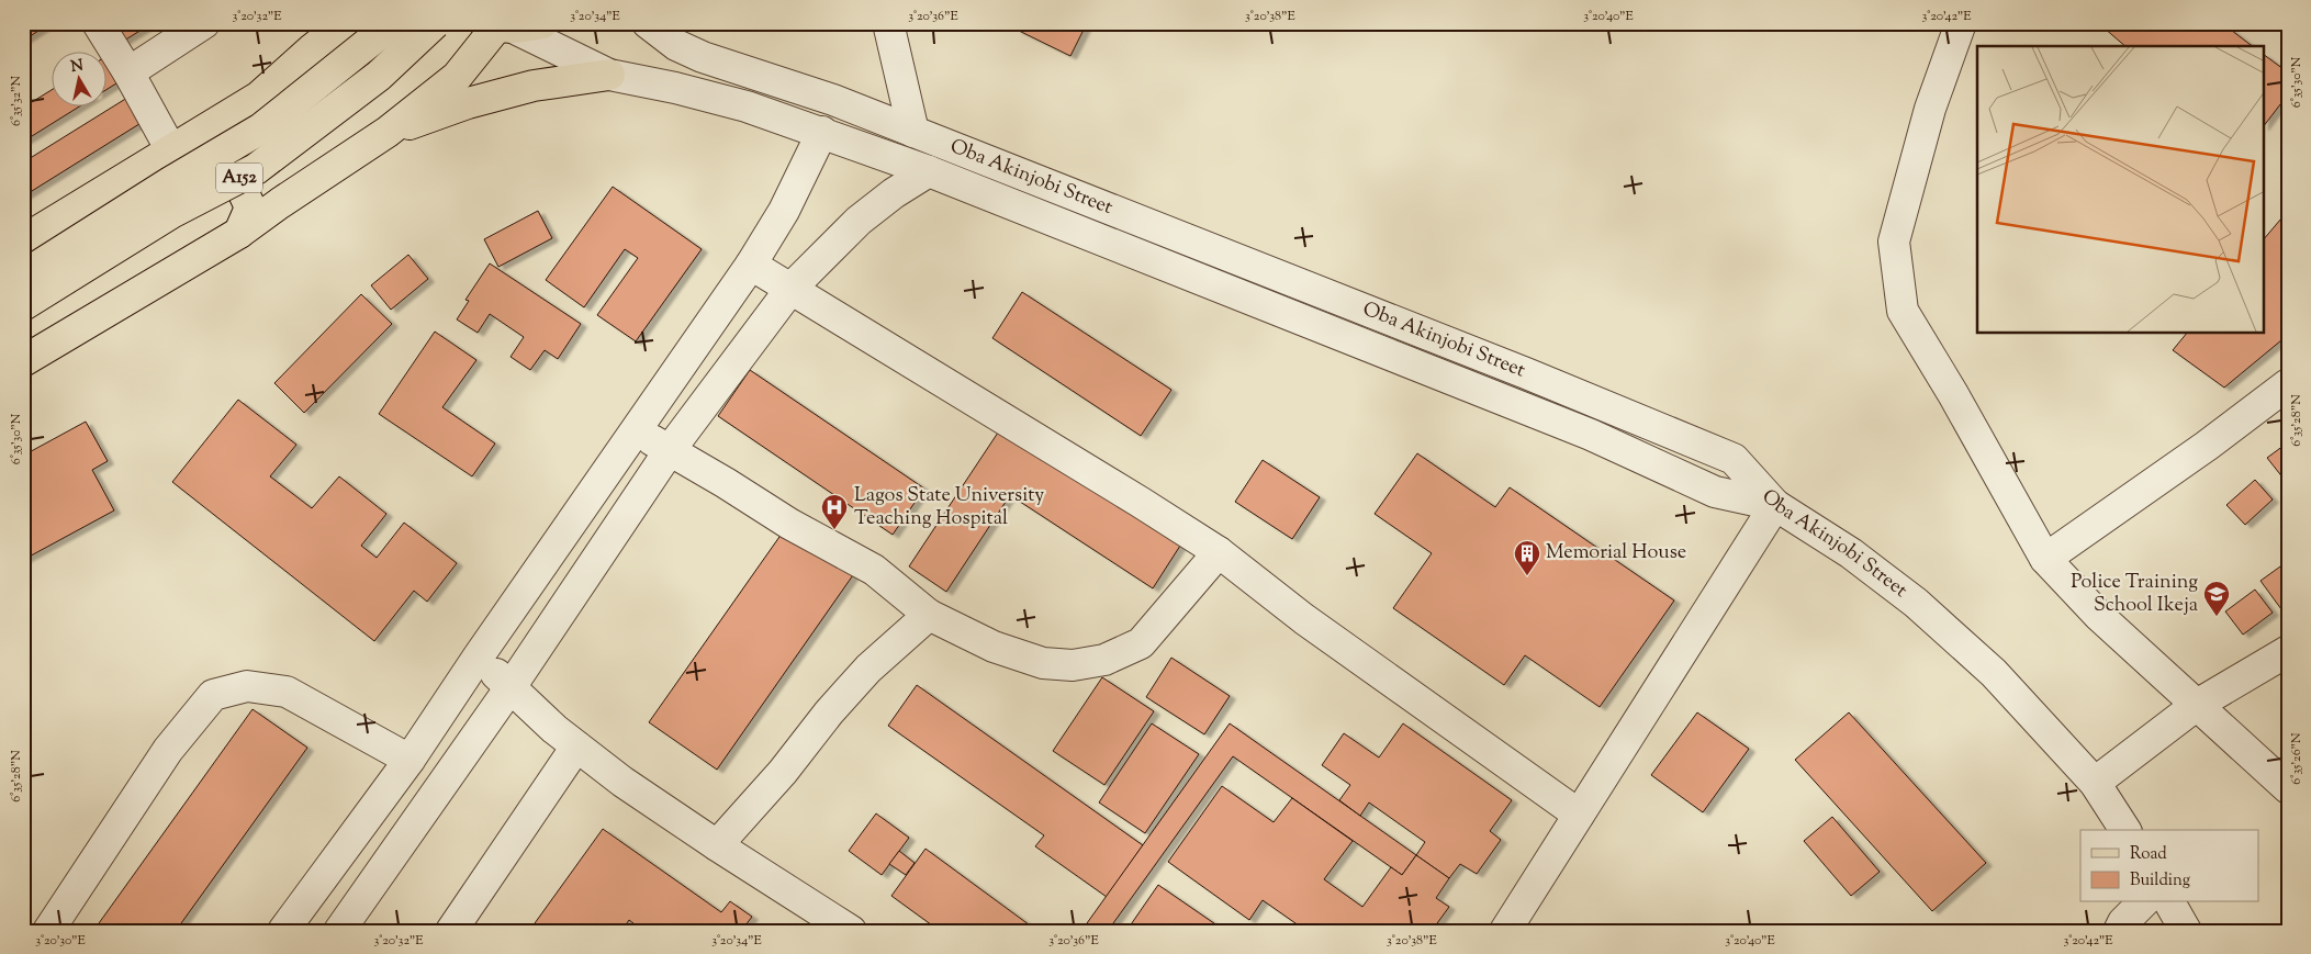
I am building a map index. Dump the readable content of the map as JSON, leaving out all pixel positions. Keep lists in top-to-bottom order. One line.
{"streets":{"main road":["A152"],"street":["Oba Akinjobi Street"]},"places":{"hospital":["Lagos State University Teaching Hospital"],"building":["Memorial House"],"school or university":["Police Training School Ikeja"]},"legend":["Road","Building"],"north":"top","coordinates":["3°20'32\"E","3°20'34\"E","3°20'36\"E","3°20'38\"E","3°20'40\"E","3°20'42\"E","6°35'30\"N","6°35'32\"N","6°35'28\"N","6°35'26\"N","3°20'30\"E"]}
